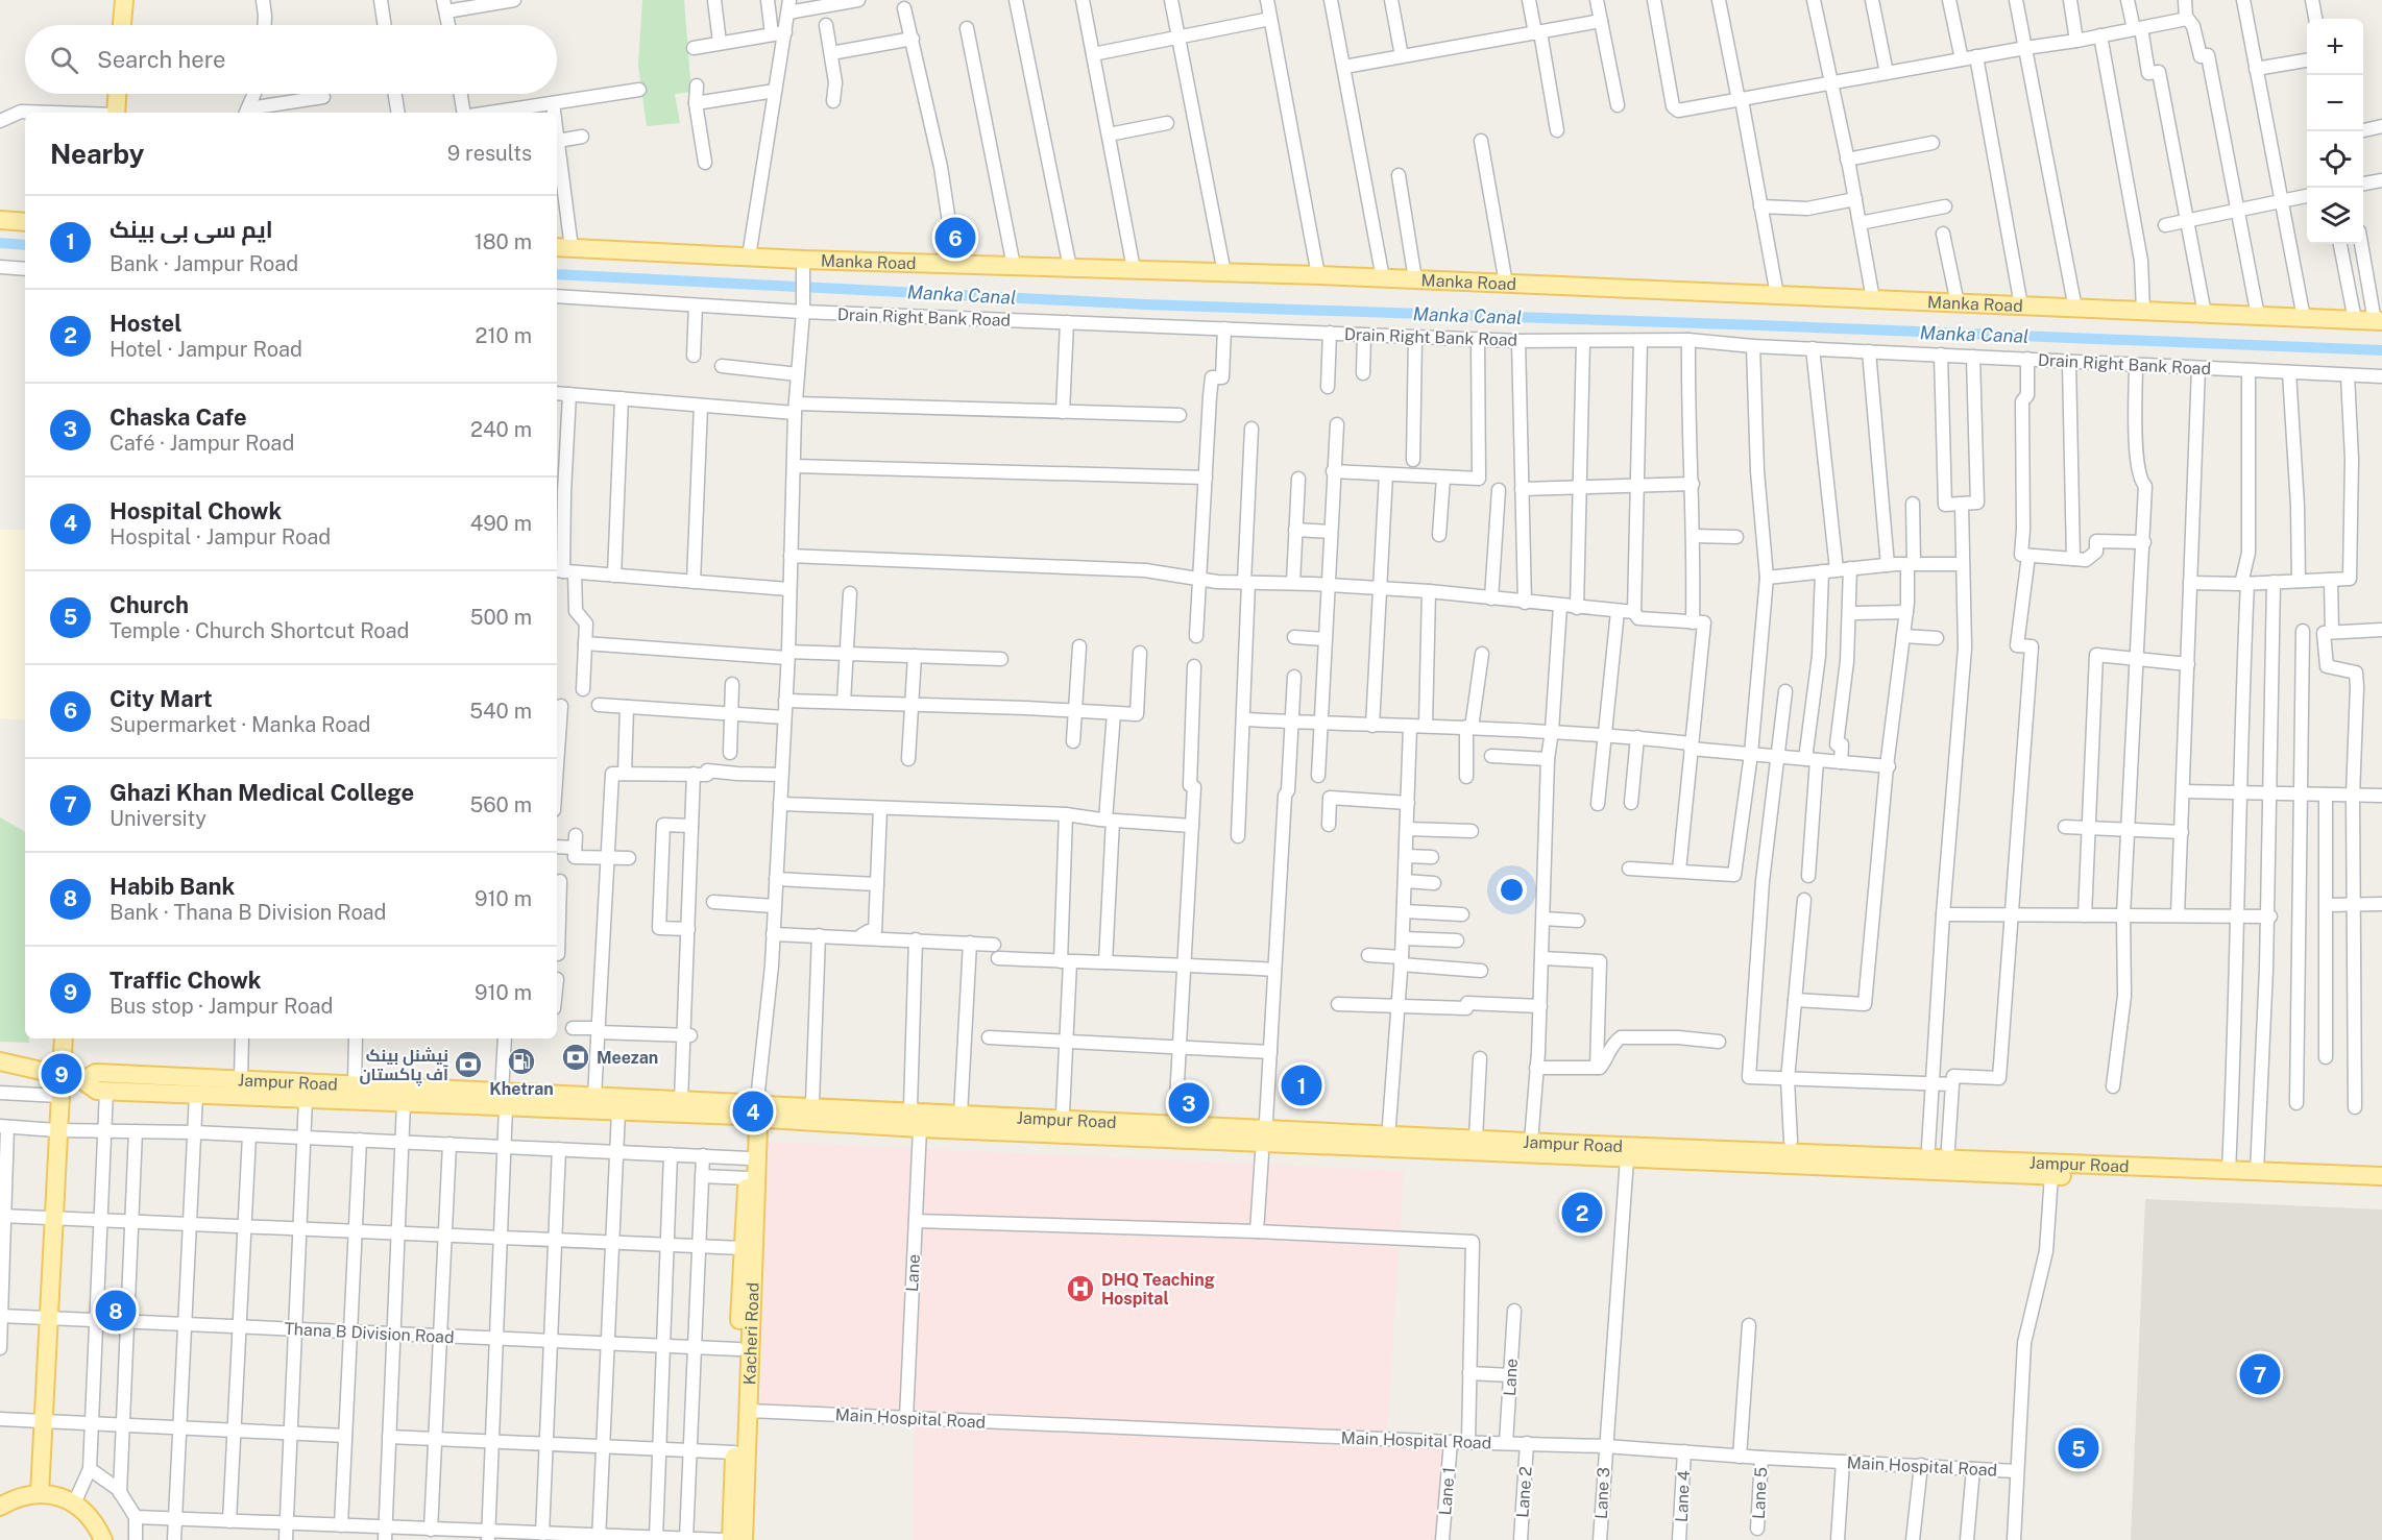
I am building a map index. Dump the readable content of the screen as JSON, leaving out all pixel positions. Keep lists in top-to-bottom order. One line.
{"streets":{"main road":["Manka Road","Jampur Road","Kacheri Road"],"street":["Drain Right Bank Road","Lane","Thana B Division Road","Main Hospital Road","Lane 1","Lane 2","Lane 3","Lane 5","Lane 4"]},"crossings":[["Jampur Road","Lane"],["Jampur Road","Kacheri Road"],["Jampur Road","Lane 3"],["Lane","Main Hospital Road"],["Thana B Division Road","Kacheri Road"],["Kacheri Road","Main Hospital Road"],["Main Hospital Road","Lane 1"],["Main Hospital Road","Lane 2"],["Main Hospital Road","Lane 3"],["Main Hospital Road","Lane 5"],["Main Hospital Road","Lane 4"]],"water":["Manka Canal"],"places":{"bank":["Meezan","نیشنل بینک آف پاکستان"],"fuel station":["Khetran"],"hospital":["DHQ Teaching Hospital"]},"page":{"map_buttons":["+","−"],"search":"Search here","heading":["Nearby","9 results"],"list":[{"mark":"1","name":"ایم سی بی بینک","note":"Bank · Jampur Road","value":"180 m"},{"mark":"2","name":"Hostel","note":"Hotel · Jampur Road","value":"210 m"},{"mark":"3","name":"Chaska Cafe","note":"Café · Jampur Road","value":"240 m"},{"mark":"4","name":"Hospital Chowk","note":"Hospital · Jampur Road","value":"490 m"},{"mark":"5","name":"Church","note":"Temple · Church Shortcut Road","value":"500 m"},{"mark":"6","name":"City Mart","note":"Supermarket · Manka Road","value":"540 m"},{"mark":"7","name":"Ghazi Khan Medical College","note":"University","value":"560 m"},{"mark":"8","name":"Habib Bank","note":"Bank · Thana B Division Road","value":"910 m"},{"mark":"9","name":"Traffic Chowk","note":"Bus stop · Jampur Road","value":"910 m"}],"pins":["6","9","1","3","4","2","8","7","5"]}}
